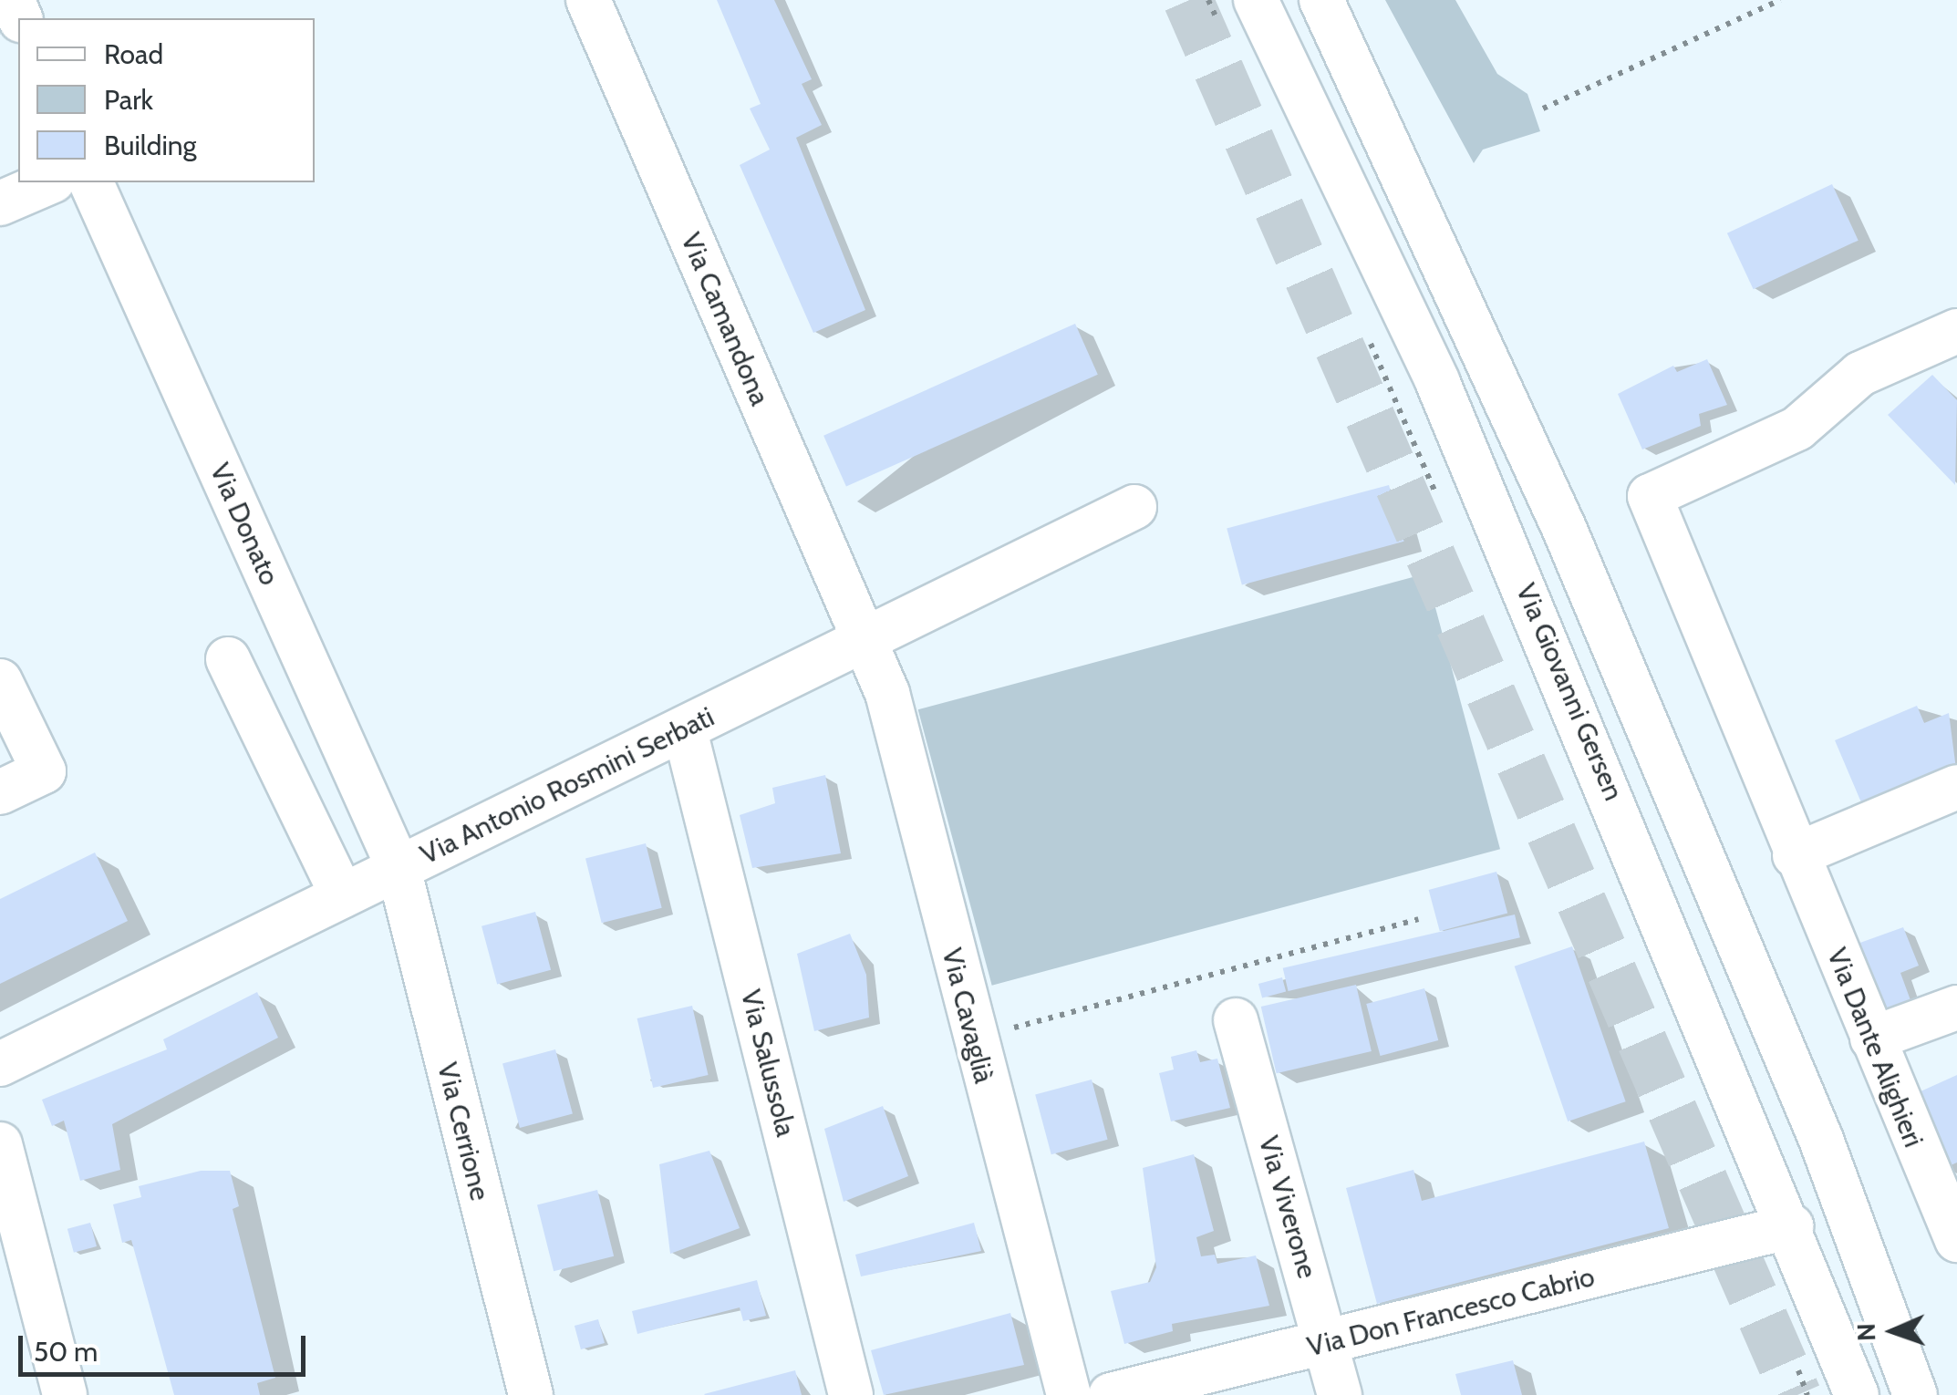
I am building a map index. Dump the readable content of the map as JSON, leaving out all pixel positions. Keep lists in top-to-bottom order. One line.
{"streets":{"street":["Via Camandona","Via Donato","Via Giovanni Gersen","Via Antonio Rosmini Serbati","Via Cavaglià","Via Dante Alighieri","Via Salussola","Via Cerrione","Via Viverone","Via Don Francesco Cabrio"]},"crossings":[["Via Camandona","Via Antonio Rosmini Serbati"],["Via Camandona","Via Cavaglià"],["Via Donato","Via Antonio Rosmini Serbati"],["Via Donato","Via Cerrione"],["Via Giovanni Gersen","Via Don Francesco Cabrio"],["Via Antonio Rosmini Serbati","Via Cavaglià"],["Via Antonio Rosmini Serbati","Via Salussola"],["Via Antonio Rosmini Serbati","Via Cerrione"],["Via Viverone","Via Don Francesco Cabrio"]],"legend":["Road","Park","Building"],"scale_bar":"50 m","north":"left"}
